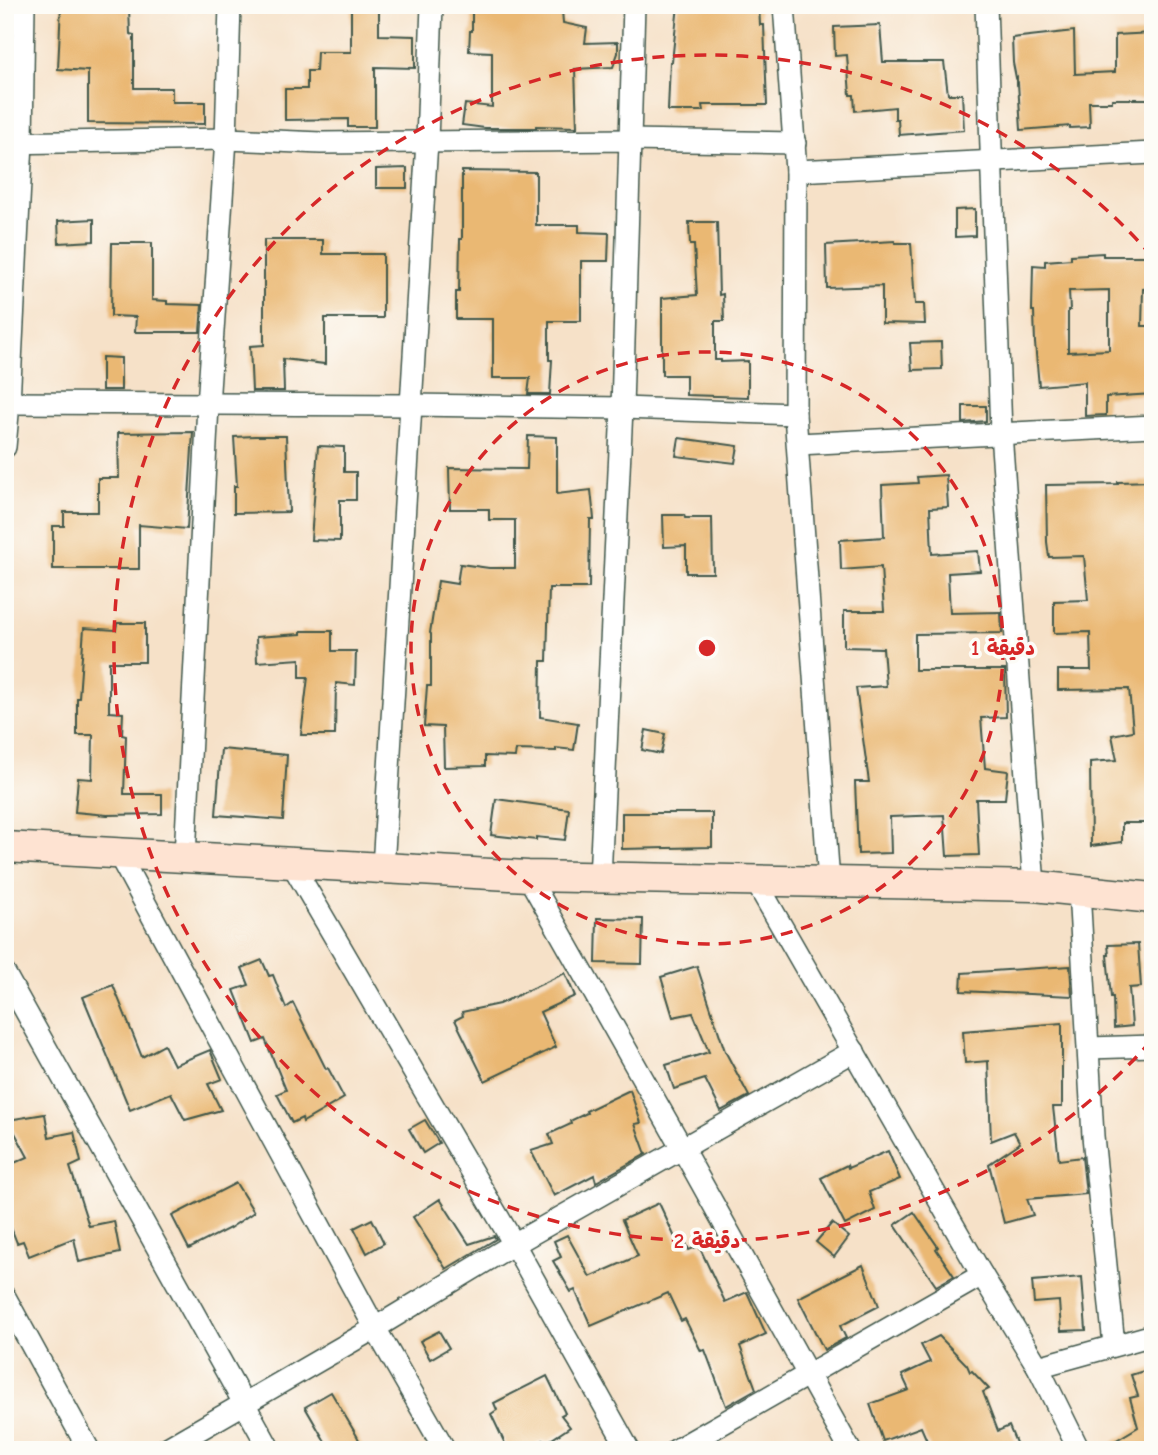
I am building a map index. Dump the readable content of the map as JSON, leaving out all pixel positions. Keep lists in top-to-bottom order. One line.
{"rings":["1 دقيقة","2 دقيقة"]}
